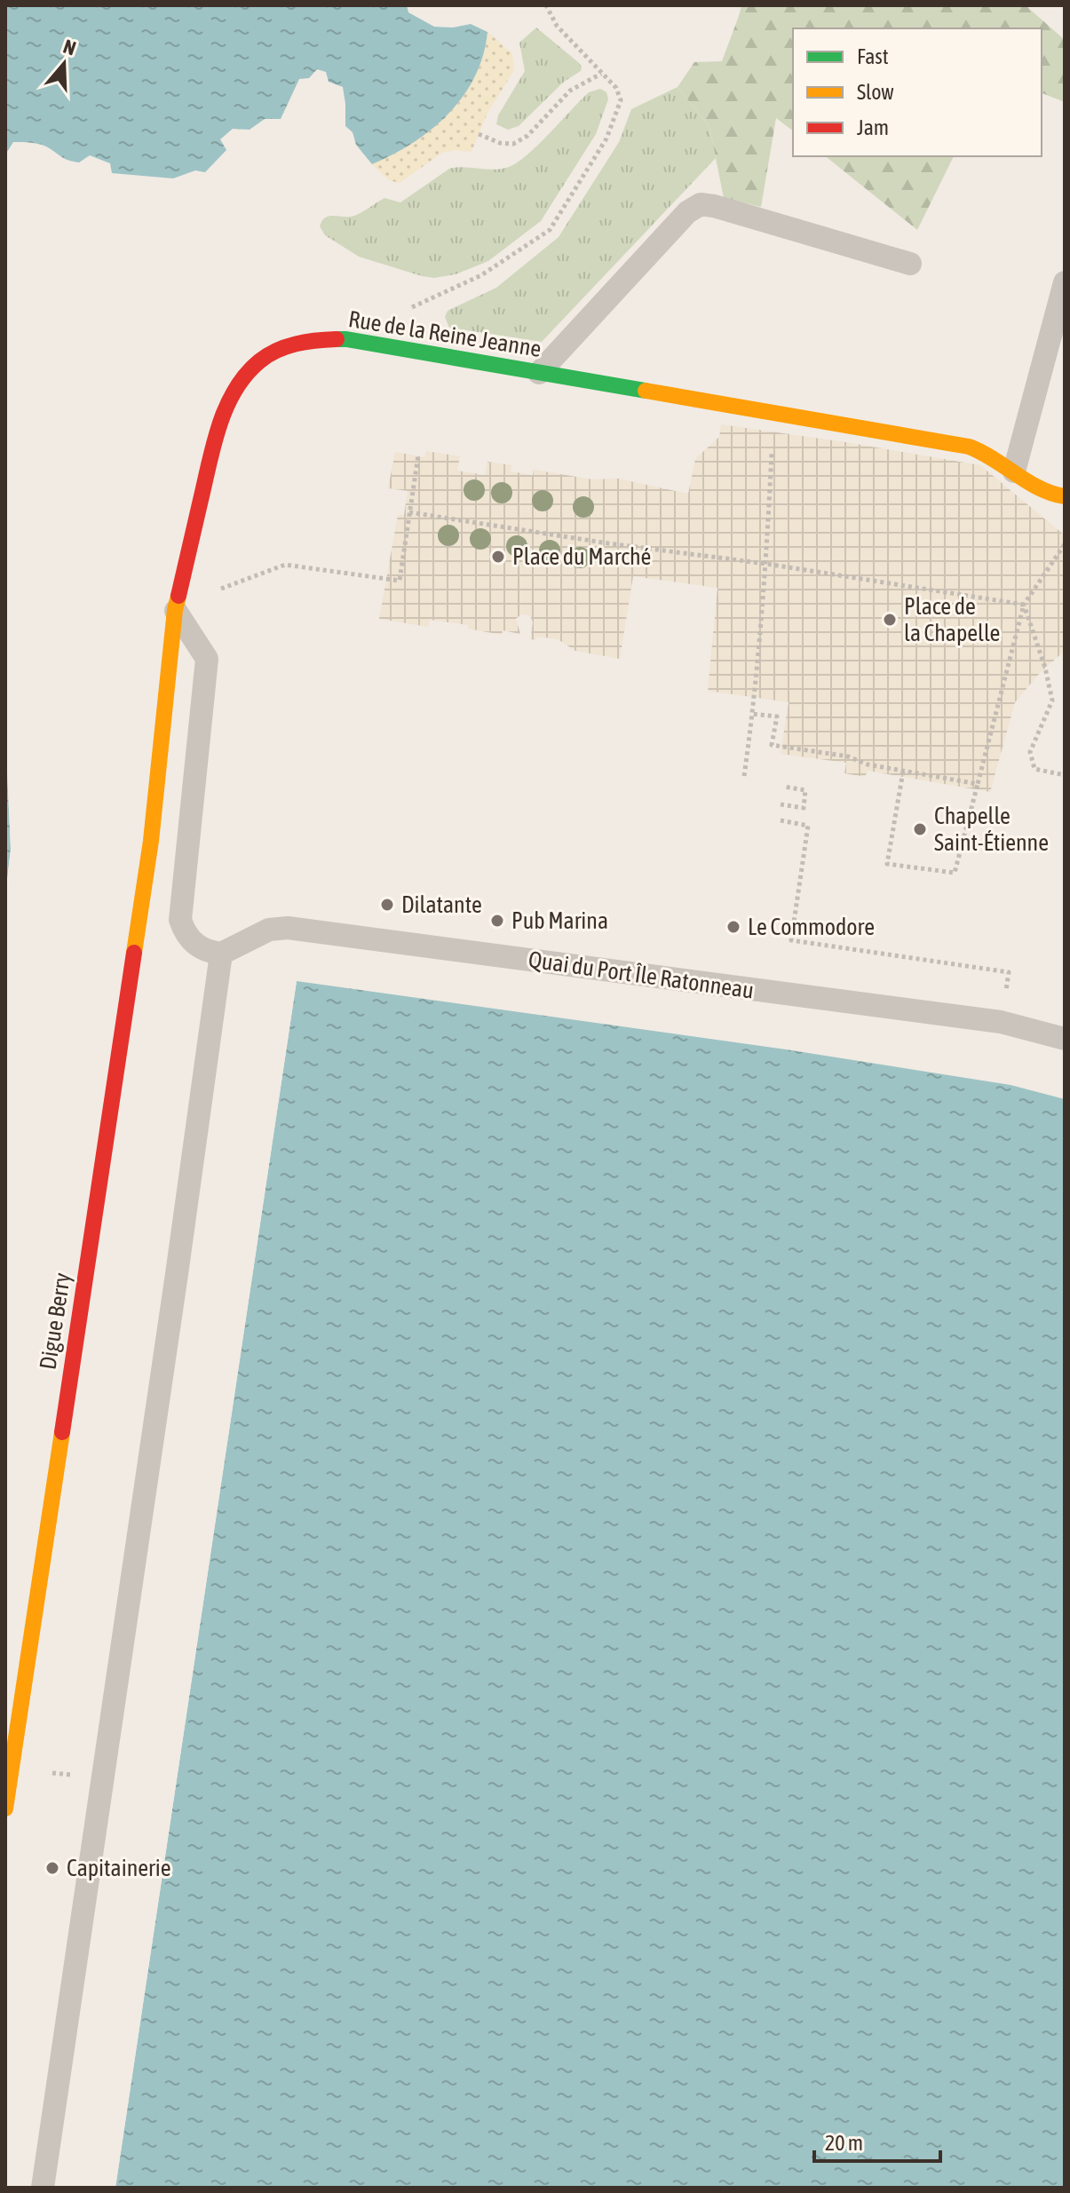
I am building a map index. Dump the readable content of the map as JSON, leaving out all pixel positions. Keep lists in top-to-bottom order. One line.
{"streets":{"street":["Rue de la Reine Jeanne","Digue Berry"],"lane":["Quai du Port Île Ratonneau"]},"crossings":[["Rue de la Reine Jeanne","Digue Berry"]],"places":["Place du Marché","Place de la Chapelle","Chapelle Saint-Étienne","Dilatante","Pub Marina","Le Commodore","Capitainerie"],"legend":["Fast","Slow","Jam"],"scale_bar":"20 m","north":"top"}
